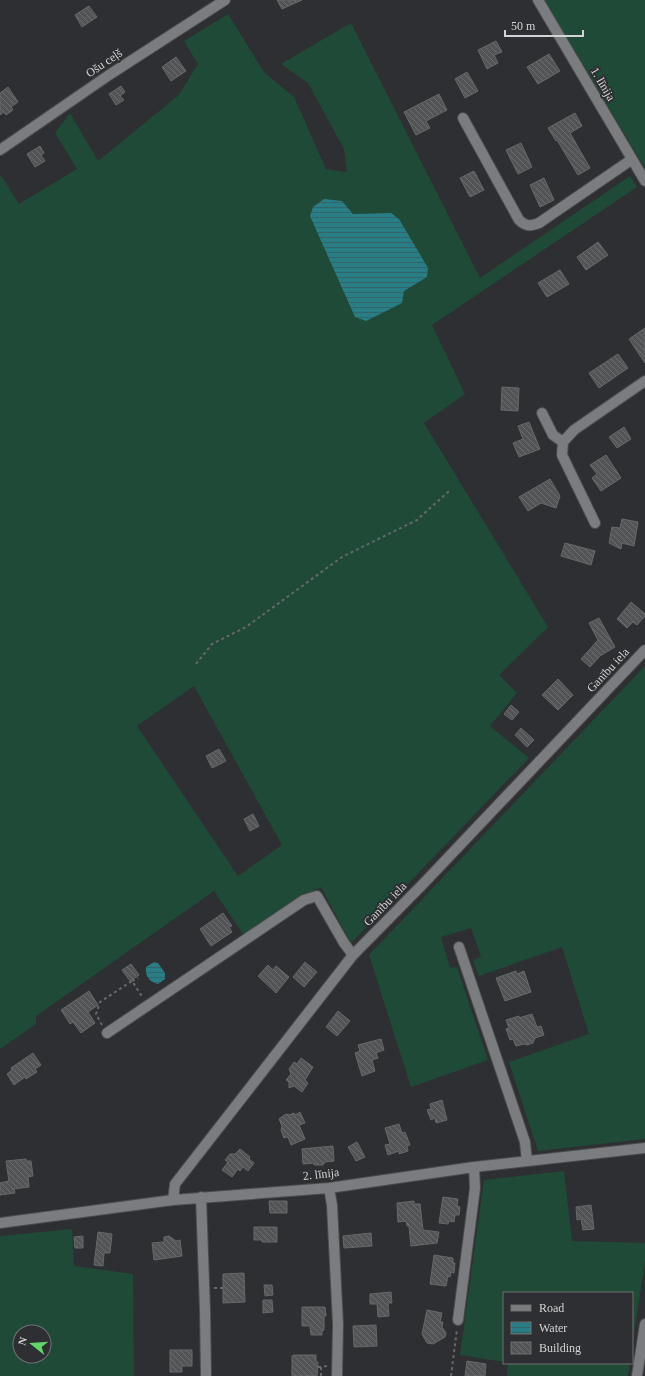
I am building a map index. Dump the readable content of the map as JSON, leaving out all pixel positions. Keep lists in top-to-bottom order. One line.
{"streets":{"street":["Ošu ceļš","1. līnija","Ganību iela","2. līnija"]},"crossings":[["Ganību iela","2. līnija"]],"legend":["Road","Water","Building"],"scale_bar":"50 m","north":"left"}
